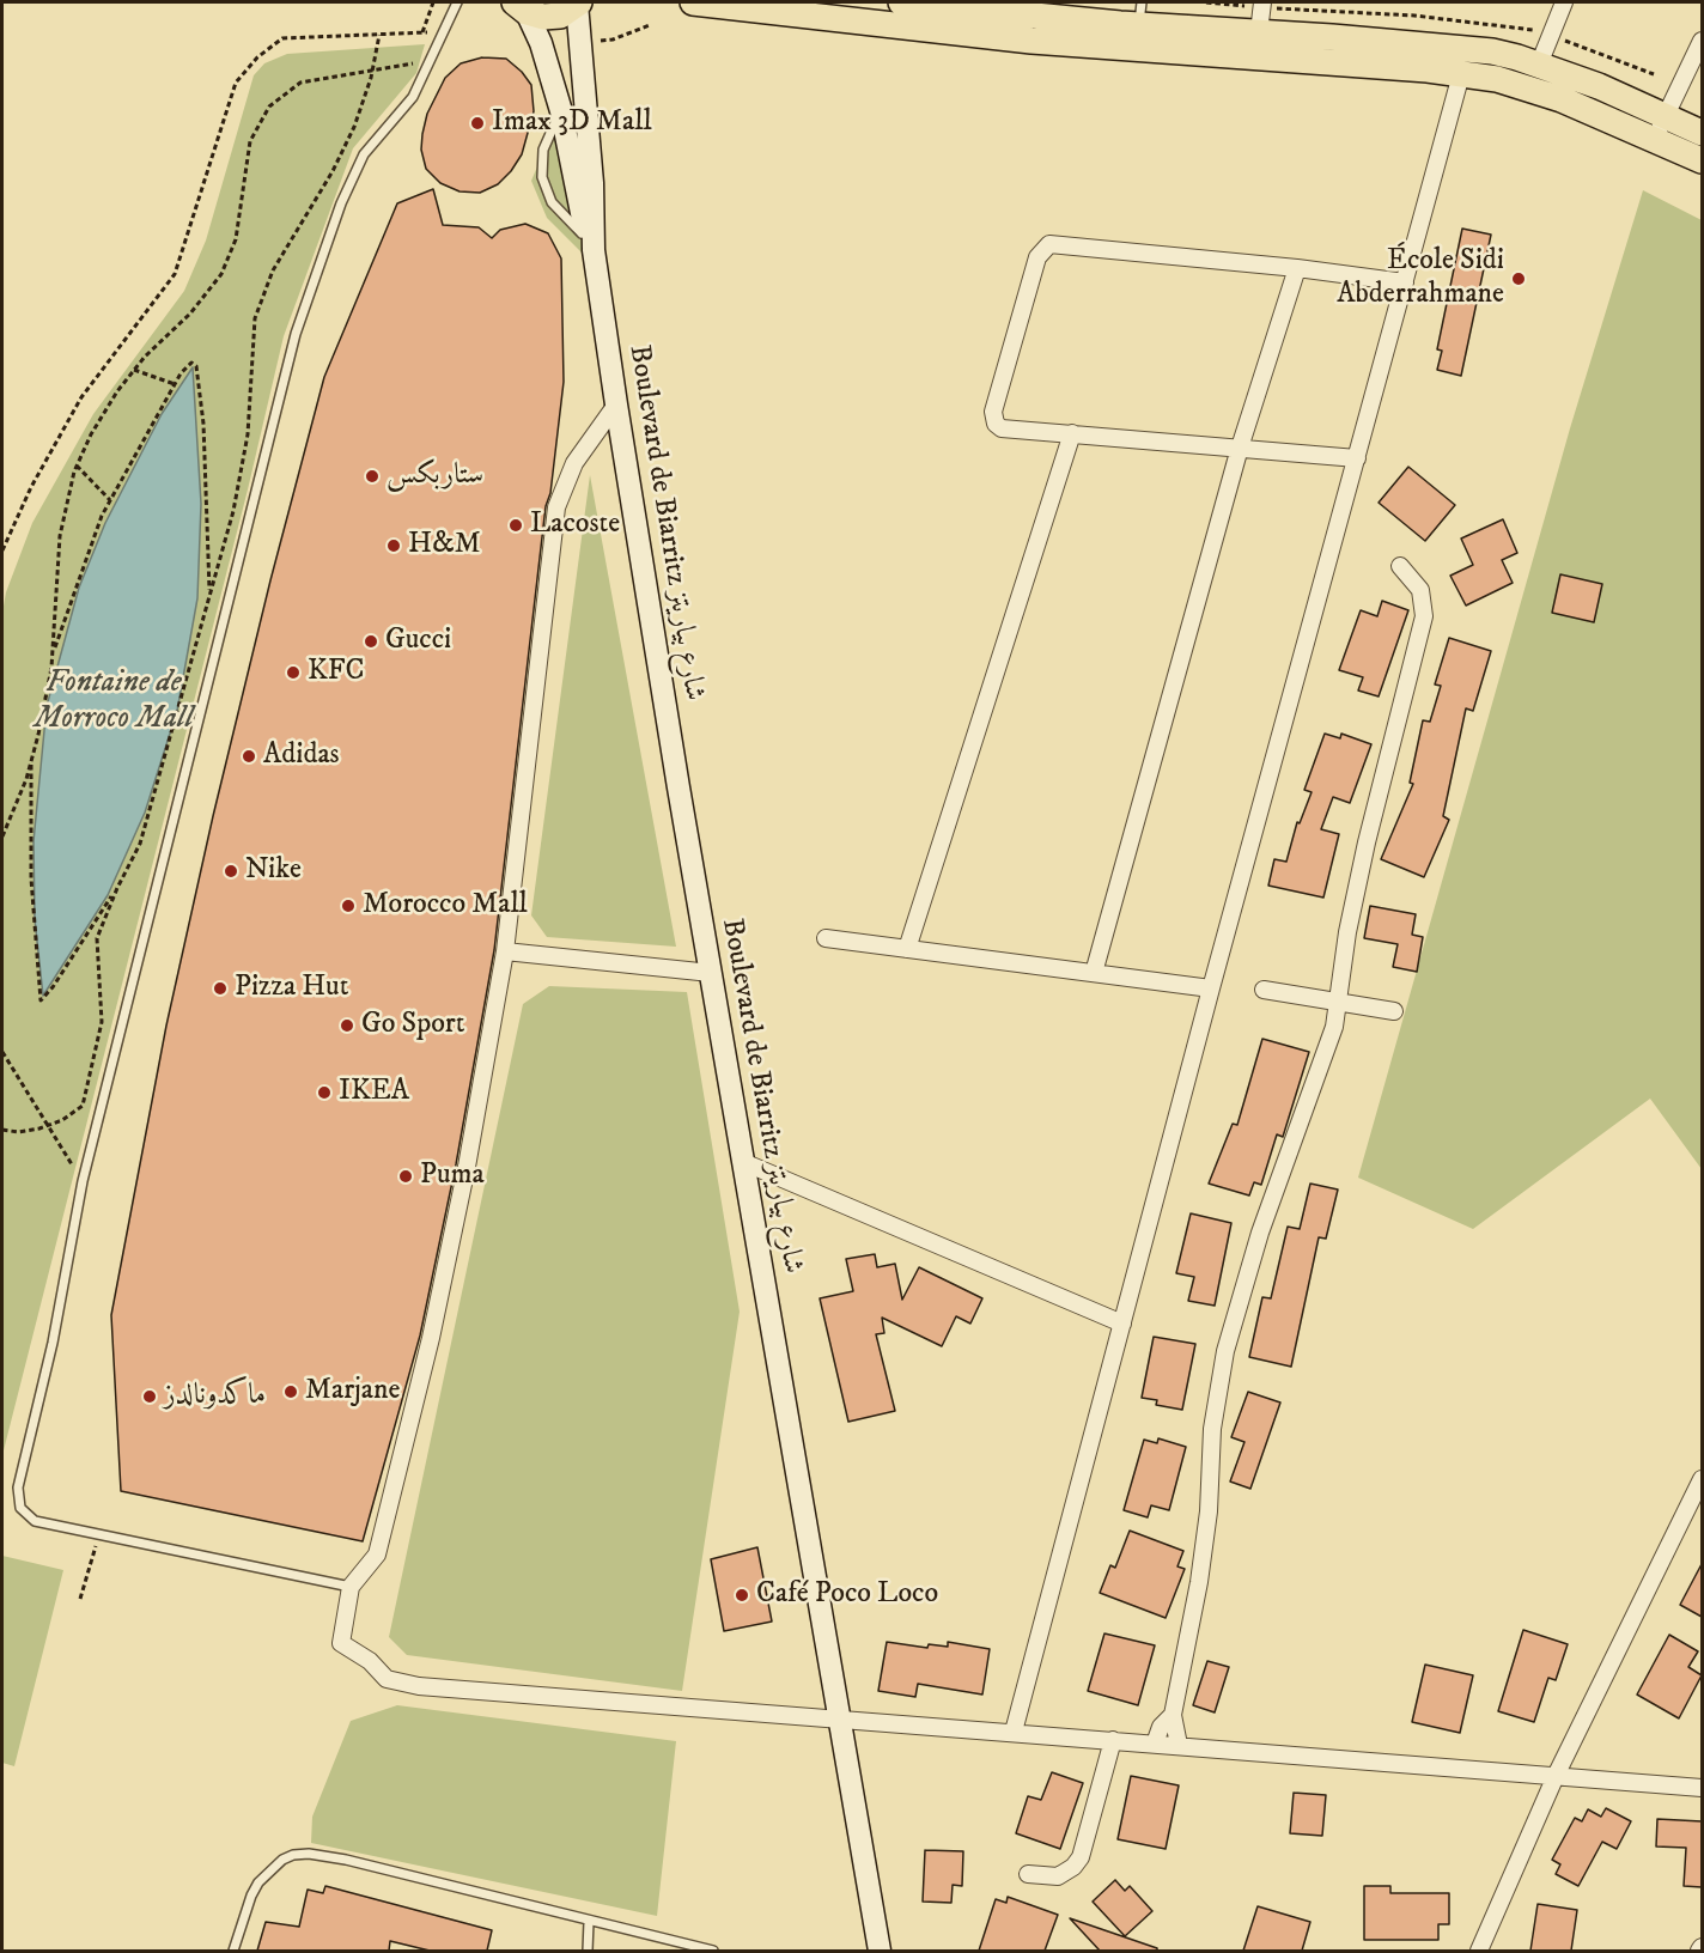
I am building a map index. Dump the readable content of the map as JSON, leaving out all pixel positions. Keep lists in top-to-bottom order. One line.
{"streets":{"street":["Boulevard de Biarritz شارع بياريتز"]},"water":["Fontaine de Morroco Mall"],"places":["Imax 3D Mall","École Sidi Abderrahmane","ستاربكس","Lacoste","H&M","Gucci","KFC","Adidas","Nike","Morocco Mall","Pizza Hut","Go Sport","IKEA","Puma","Marjane","ماكدونالدز","Café Poco Loco"]}
